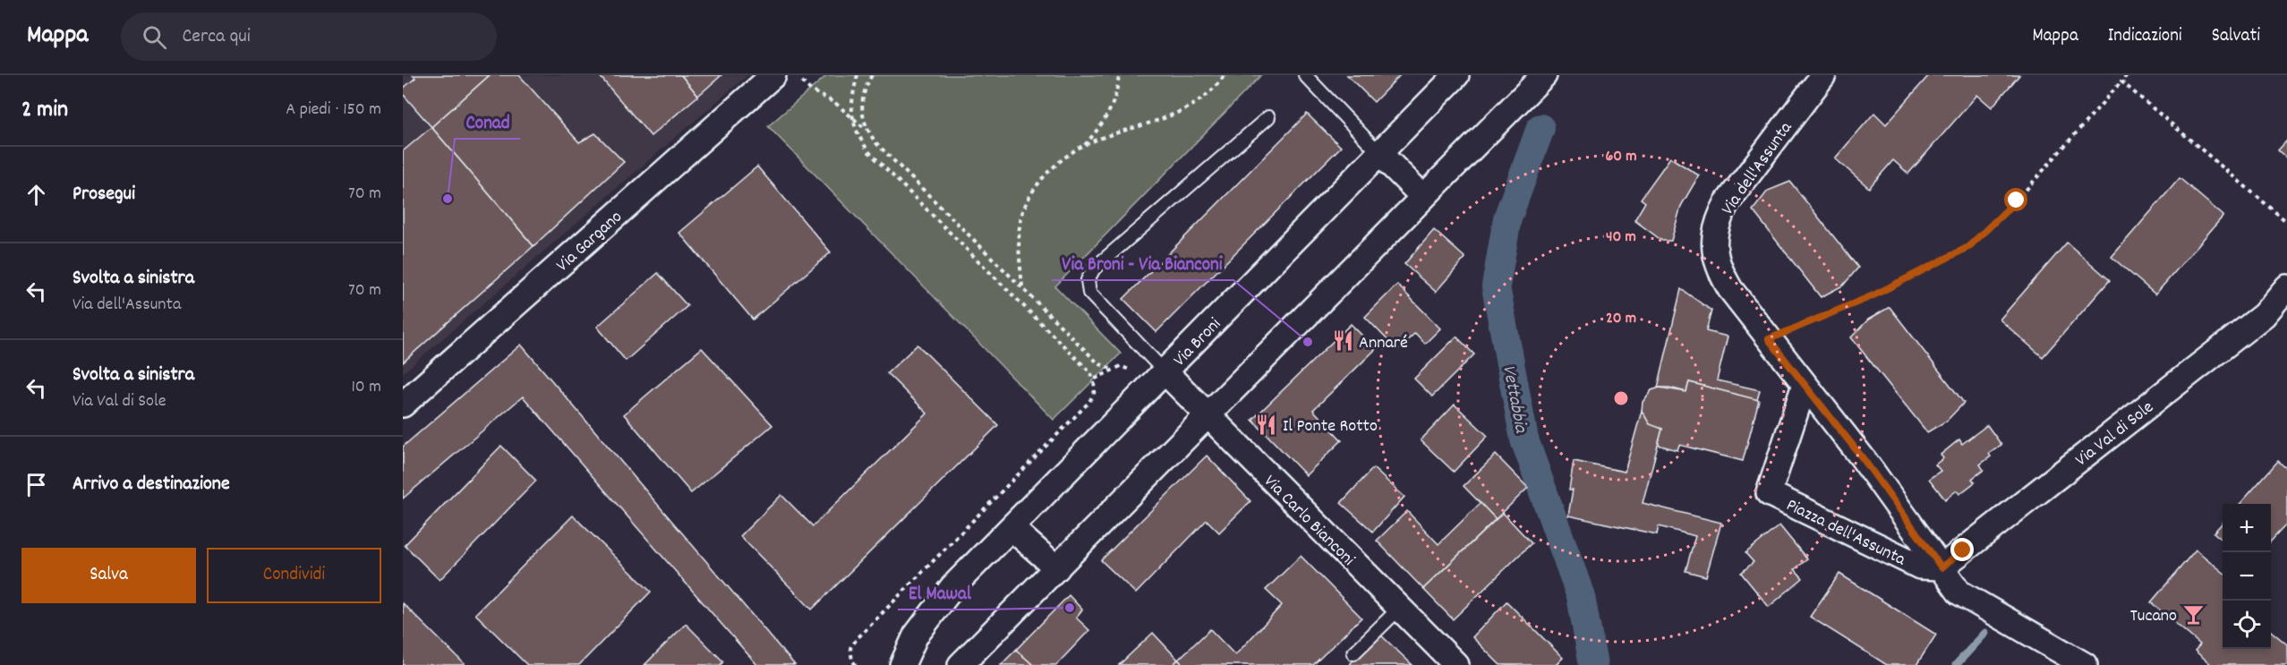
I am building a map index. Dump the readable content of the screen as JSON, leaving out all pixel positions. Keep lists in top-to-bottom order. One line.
{"streets":{"street":["Via dell'Assunta","Via Gargano","Via Broni","Via Val di Sole","Via Carlo Bianconi","Piazza dell'Assunta"]},"crossings":[["Via dell'Assunta","Via Val di Sole"],["Via dell'Assunta","Piazza dell'Assunta"],["Via Broni","Via Carlo Bianconi"],["Via Val di Sole","Piazza dell'Assunta"]],"water":["Vettabbia"],"places":{"other":["Conad","Via Broni - Via Bianconi","El Mawal"],"restaurant":["Annaré","Il Ponte Rotto"],"bar":["Tucano"]},"page":{"header":"Mappa","search":"Cerca qui","nav":["Mappa","Indicazioni","Salvati"],"heading":["2 min","A piedi · 150 m"],"list":[["Prosegui","70 m"],["Svolta a sinistra","Via dell'Assunta","70 m"],["Svolta a sinistra","Via Val di Sole","10 m"],"Arrivo a destinazione"],"map_buttons":["+","−"],"buttons":["Salva","Condividi"]},"rings":["60 m","40 m","20 m"]}
